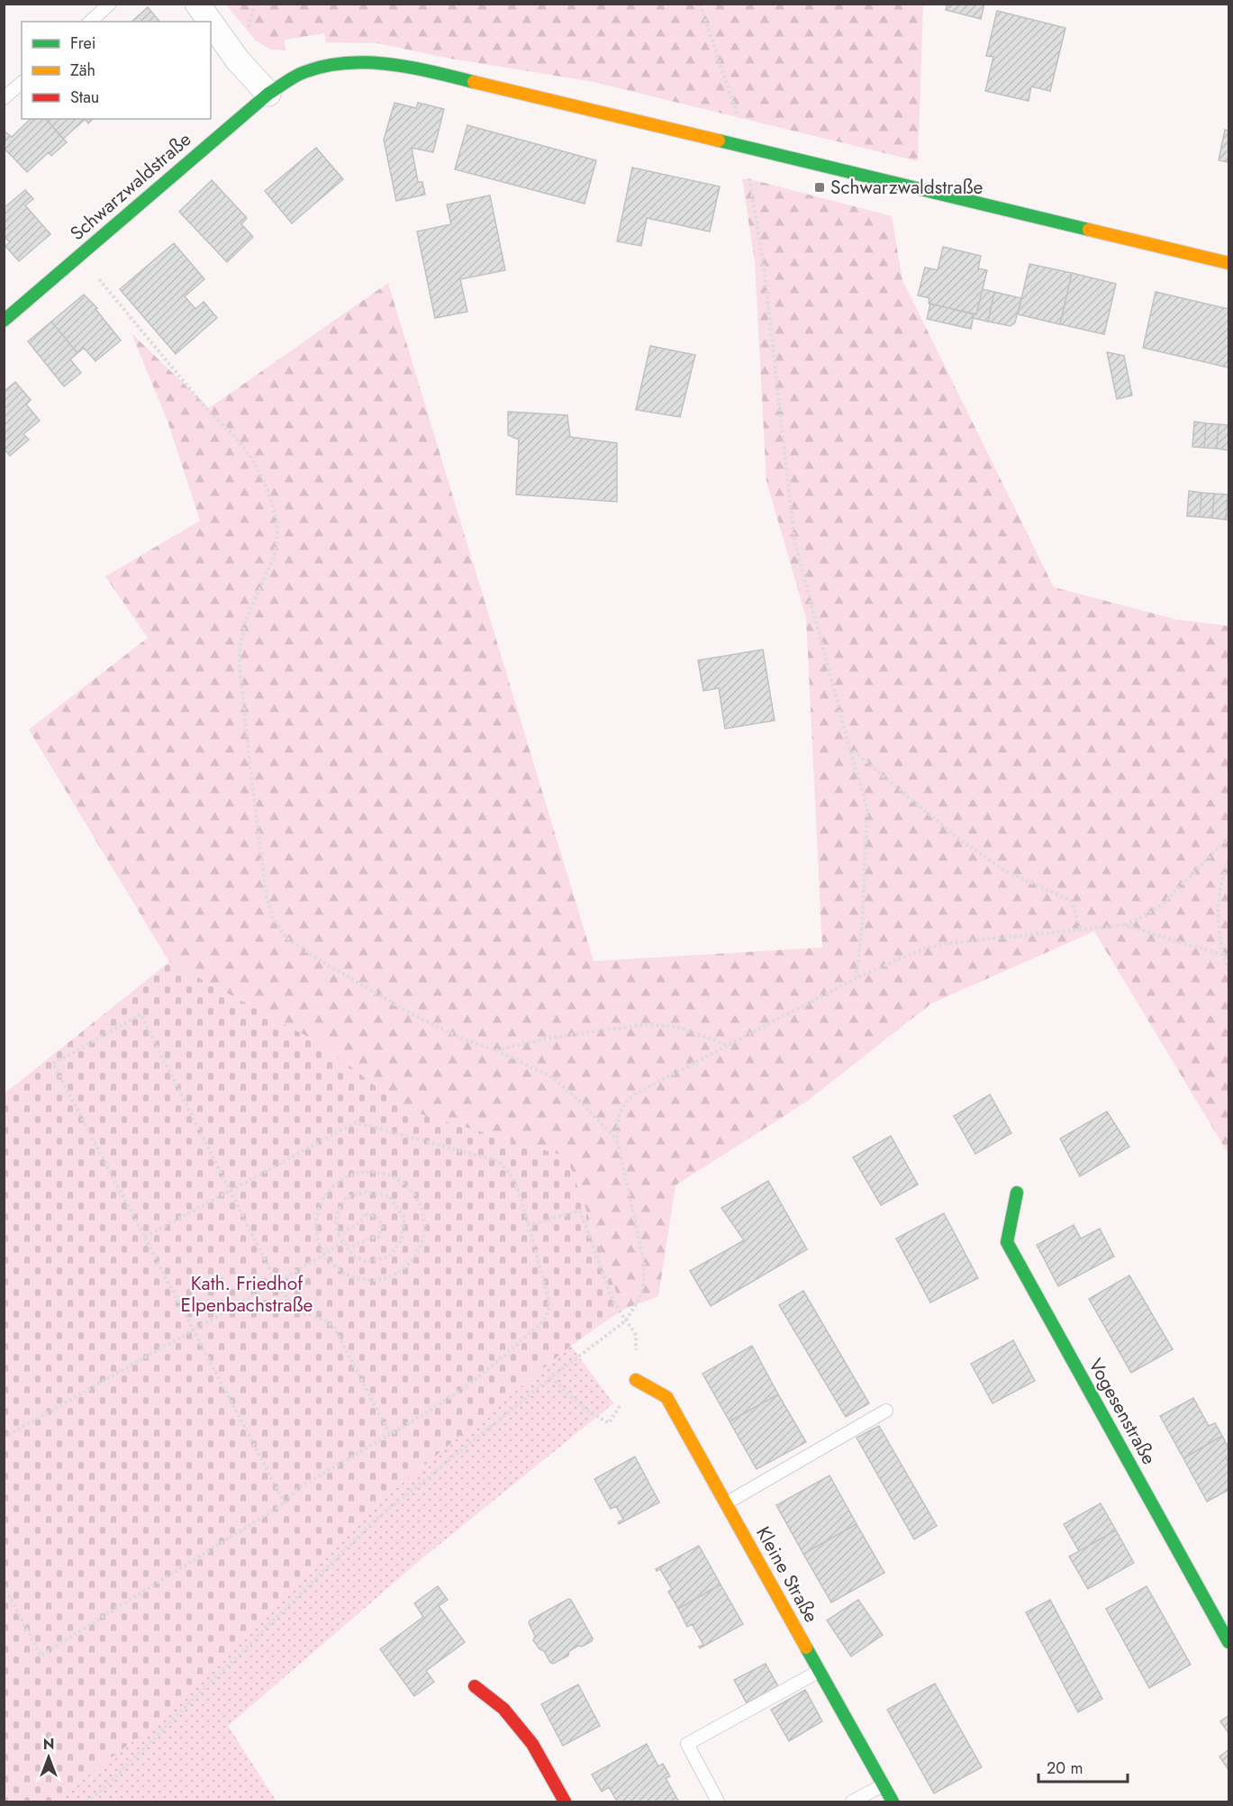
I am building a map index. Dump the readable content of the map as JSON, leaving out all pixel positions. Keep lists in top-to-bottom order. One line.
{"streets":{"street":["Schwarzwaldstraße","Vogesenstraße","Kleine Straße"]},"parks":["Kath. Friedhof Elpenbachstraße"],"places":{"transit":["Schwarzwaldstraße"]},"legend":["Frei","Zäh","Stau"],"scale_bar":"20 m","north":"top"}
